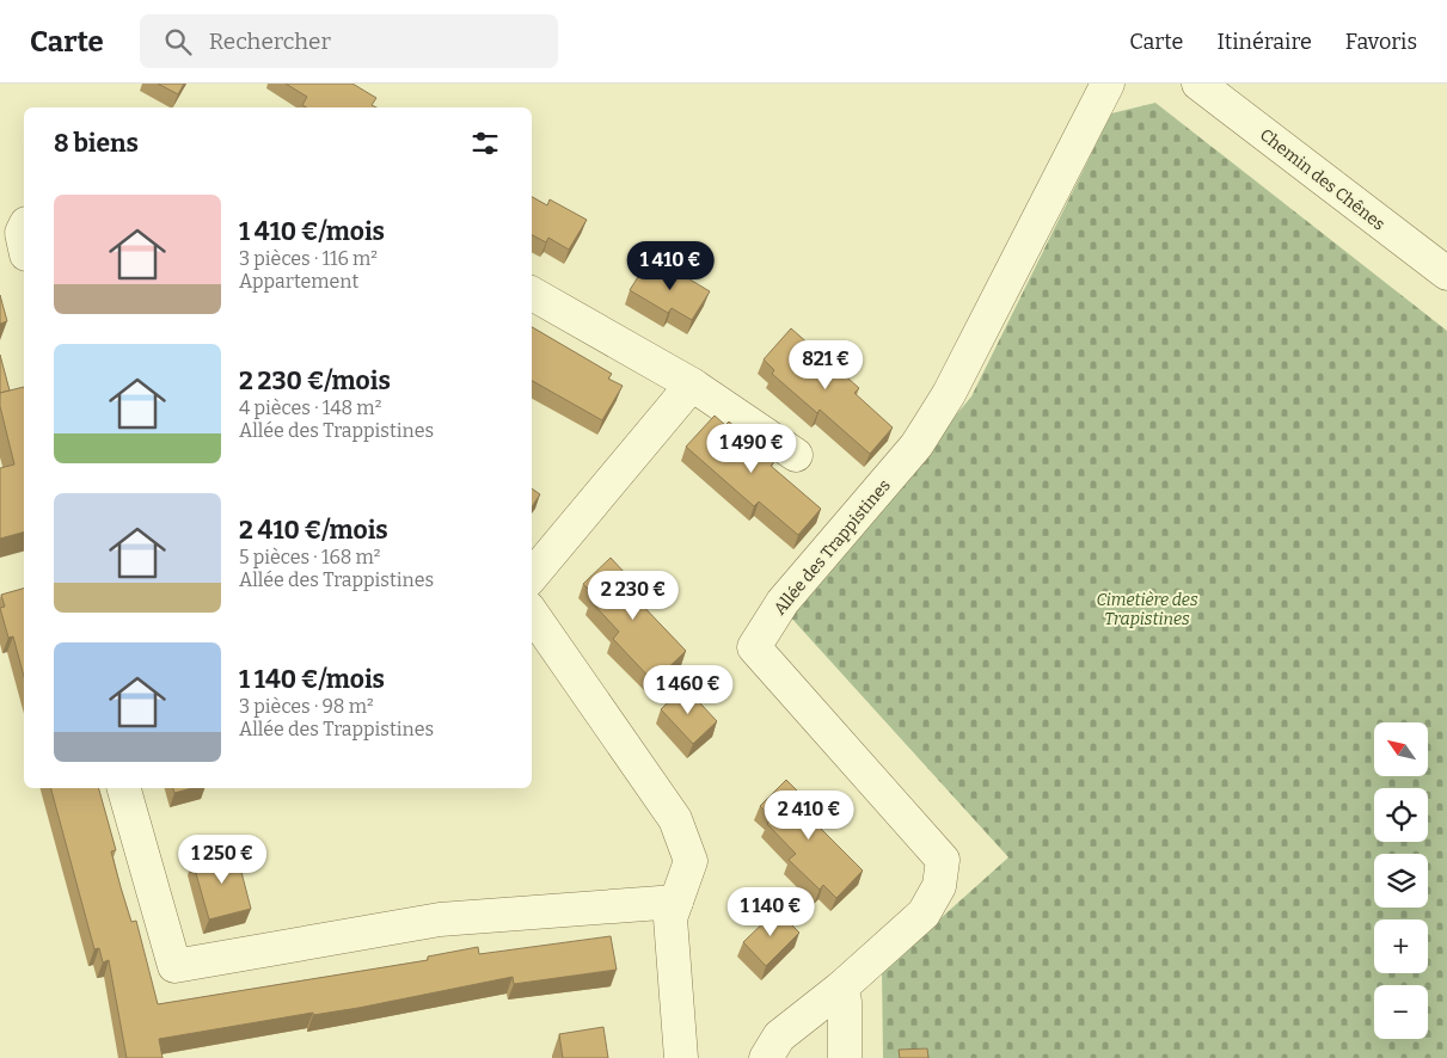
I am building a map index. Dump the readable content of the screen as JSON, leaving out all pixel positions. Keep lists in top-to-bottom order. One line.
{"streets":{"street":["Chemin des Chênes","Allée des Trappistines"]},"parks":["Cimetière des Trapistines"],"north":"top left","page":{"header":"Carte","search":"Rechercher","nav":["Carte","Itinéraire","Favoris"],"heading":"8 biens","list":[{"name":"1 410 €/mois","note":"3 pièces · 116 m² · Appartement"},{"name":"2 230 €/mois","note":"4 pièces · 148 m² · Allée des Trappistines"},{"name":"2 410 €/mois","note":"5 pièces · 168 m² · Allée des Trappistines"},{"name":"1 140 €/mois","note":"3 pièces · 98 m² · Allée des Trappistines"}],"price":["1 410 €","821 €","1 490 €","2 230 €","1 460 €","2 410 €","1 250 €","1 140 €"],"map_buttons":["+","−"]}}
